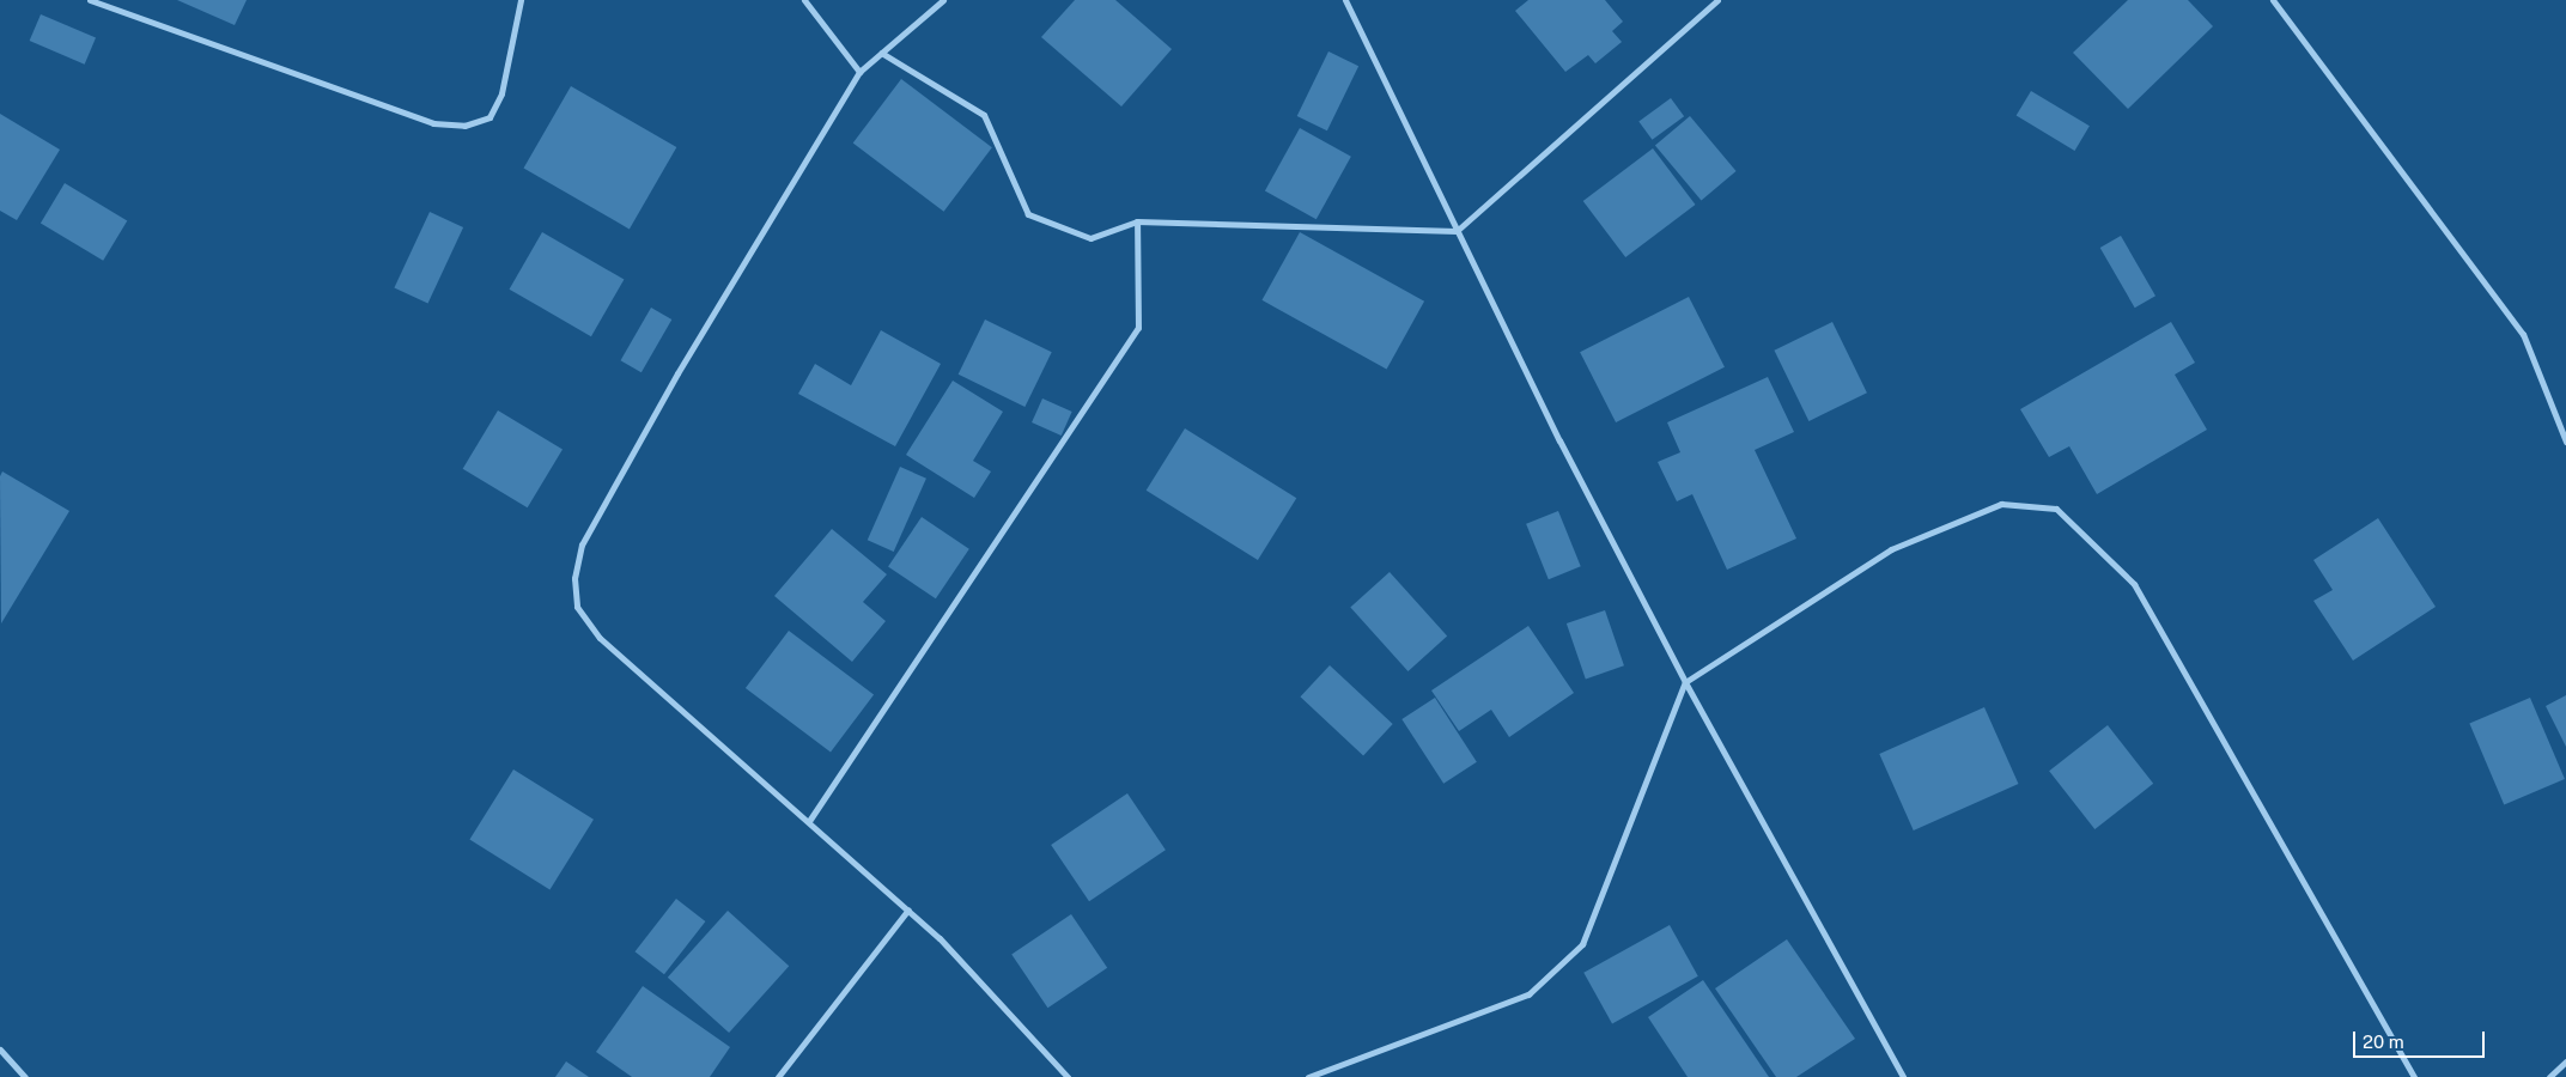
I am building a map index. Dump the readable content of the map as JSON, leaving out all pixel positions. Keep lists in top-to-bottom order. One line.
{"scale_bar":"20 m"}
